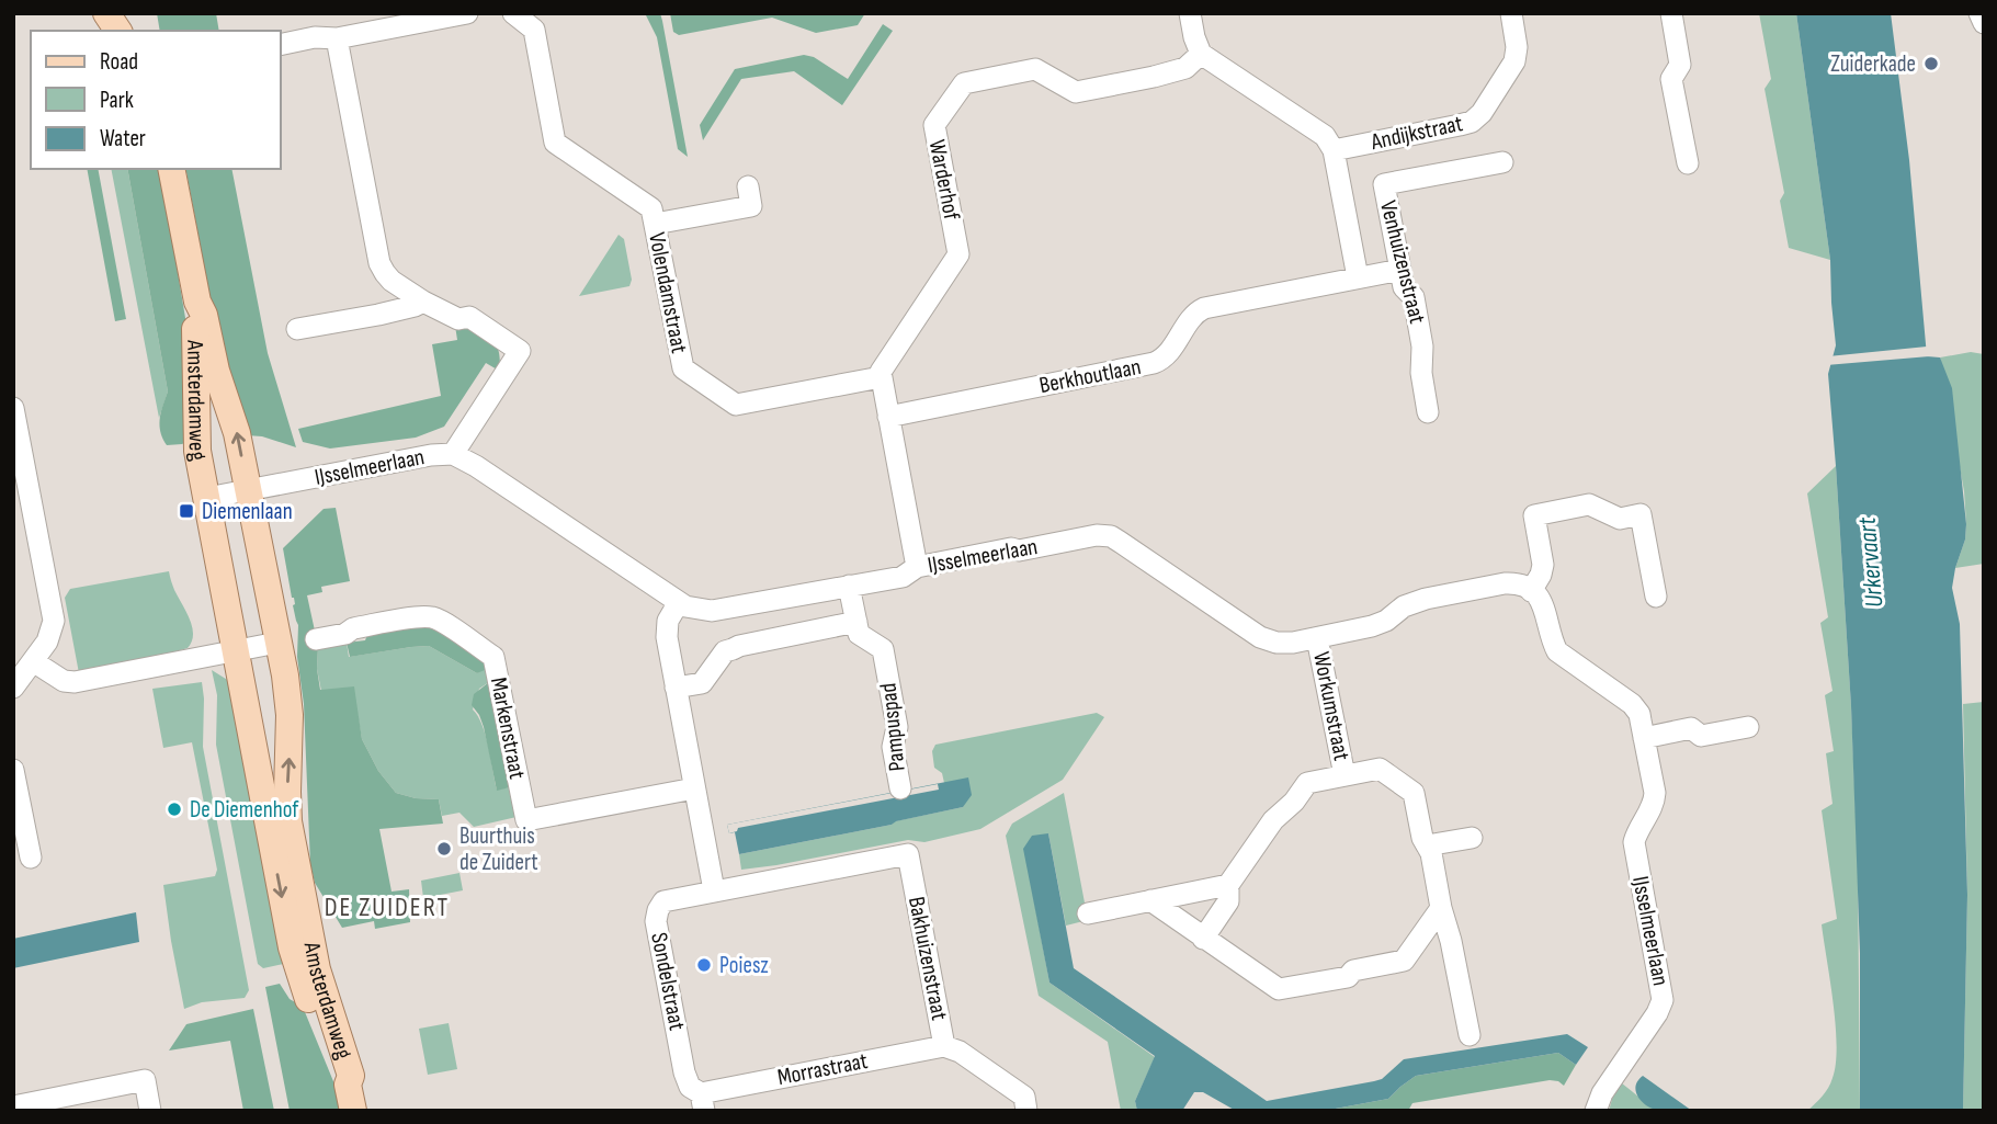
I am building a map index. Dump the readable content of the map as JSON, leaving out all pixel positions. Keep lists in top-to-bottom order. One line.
{"streets":{"main road":["Amsterdamweg"],"street":["Andijkstraat","Warderhof","Venhuizenstraat","Volendamstraat","Berkhoutlaan","IJsselmeerlaan","Workumstraat","Pampuspad","Markenstraat","Bakhuizenstraat","Sondelstraat","Morrastraat"]},"crossings":[["Warderhof","Volendamstraat"],["Venhuizenstraat","Berkhoutlaan"],["Amsterdamweg","IJsselmeerlaan"],["IJsselmeerlaan","Workumstraat"],["Bakhuizenstraat","Sondelstraat"],["Bakhuizenstraat","Morrastraat"],["Sondelstraat","Morrastraat"]],"districts":["DE ZUIDERT"],"water":["Urkervaart"],"places":{"other":["Zuiderkade","De Diemenhof","Buurthuis de Zuidert","Poiesz"],"transit":["Diemenlaan"]},"legend":["Road","Park","Water"]}
